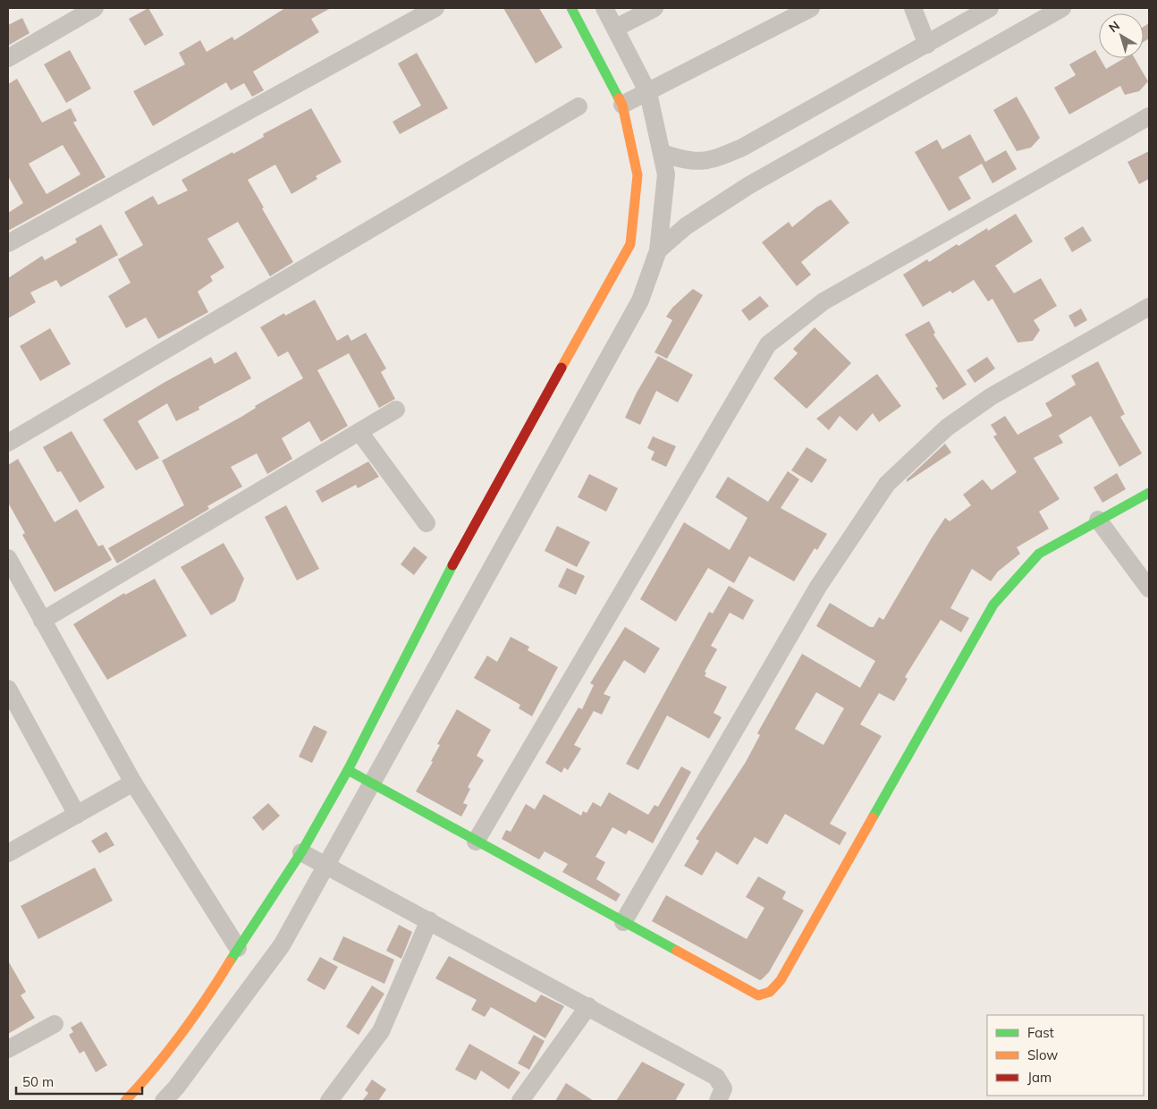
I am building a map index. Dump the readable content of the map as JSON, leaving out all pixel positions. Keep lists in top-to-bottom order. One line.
{"legend":["Fast","Slow","Jam"],"scale_bar":"50 m","north":"top left"}
